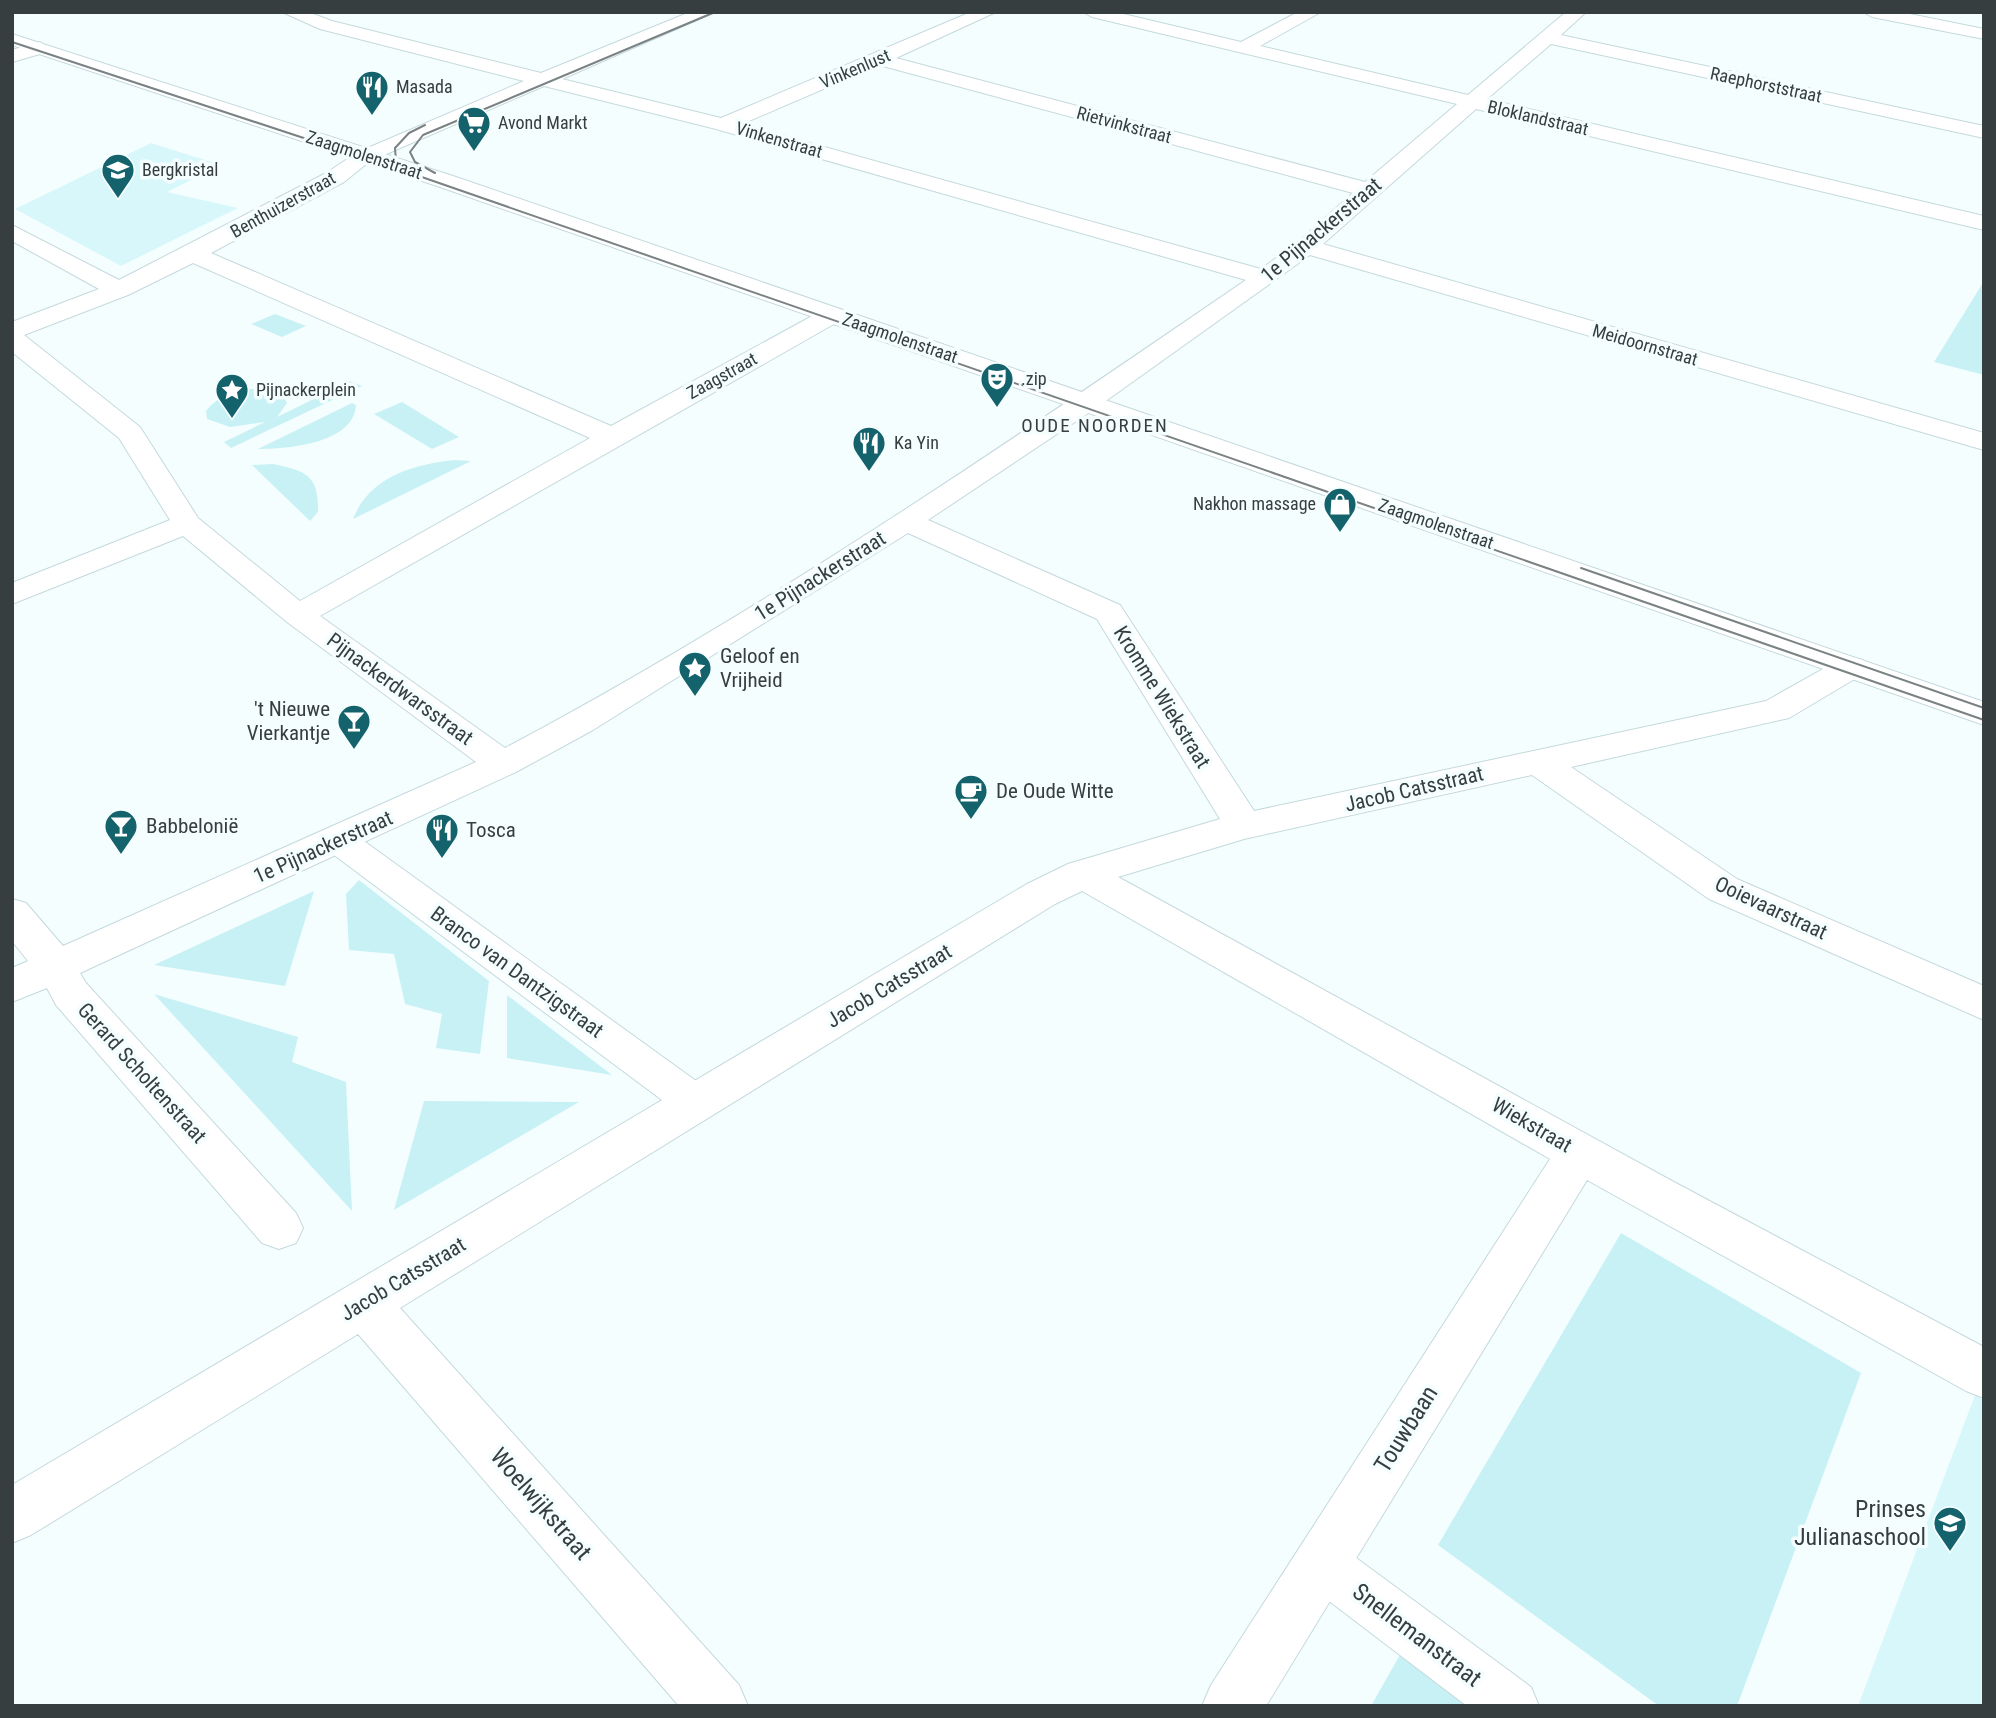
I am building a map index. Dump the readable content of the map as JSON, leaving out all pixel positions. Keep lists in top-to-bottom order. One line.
{"streets":{"street":["Vinkenlust","Raephorststraat","Bloklandstraat","Rietvinkstraat","Vinkenstraat","Zaagmolenstraat","Benthuizerstraat","1e Pijnackerstraat","Meidoornstraat","Zaagstraat","Pijnackerdwarsstraat","Kromme Wiekstraat","Jacob Catsstraat","Ooievaarstraat","Branco van Dantzigstraat","Gerard Scholtenstraat","Wiekstraat","Touwbaan","Woelwijkstraat","Snellemanstraat"]},"crossings":[["Vinkenlust","Rietvinkstraat"],["Vinkenlust","Vinkenstraat"],["Raephorststraat","1e Pijnackerstraat"],["Bloklandstraat","1e Pijnackerstraat"],["Rietvinkstraat","1e Pijnackerstraat"],["Vinkenstraat","Benthuizerstraat"],["Vinkenstraat","1e Pijnackerstraat"],["Zaagmolenstraat","Benthuizerstraat"],["Zaagmolenstraat","1e Pijnackerstraat"],["Zaagmolenstraat","Zaagstraat"],["Zaagmolenstraat","Jacob Catsstraat"],["1e Pijnackerstraat","Meidoornstraat"],["1e Pijnackerstraat","Pijnackerdwarsstraat"],["1e Pijnackerstraat","Kromme Wiekstraat"],["1e Pijnackerstraat","Branco van Dantzigstraat"],["1e Pijnackerstraat","Gerard Scholtenstraat"],["Kromme Wiekstraat","Jacob Catsstraat"],["Jacob Catsstraat","Ooievaarstraat"],["Jacob Catsstraat","Branco van Dantzigstraat"],["Jacob Catsstraat","Wiekstraat"],["Jacob Catsstraat","Woelwijkstraat"],["Wiekstraat","Touwbaan"],["Touwbaan","Snellemanstraat"]],"districts":["OUDE NOORDEN"],"places":{"restaurant":["Masada","Ka Yin","Tosca"],"supermarket":["Avond Markt"],"school or university":["Bergkristal","Prinses Julianaschool"],"theatre":[".zip"],"place":["Pijnackerplein","Geloof en Vrijheid"],"shop":["Nakhon massage"],"bar":["'t Nieuwe Vierkantje","Babbelonië"],"cafe":["De Oude Witte"]}}
